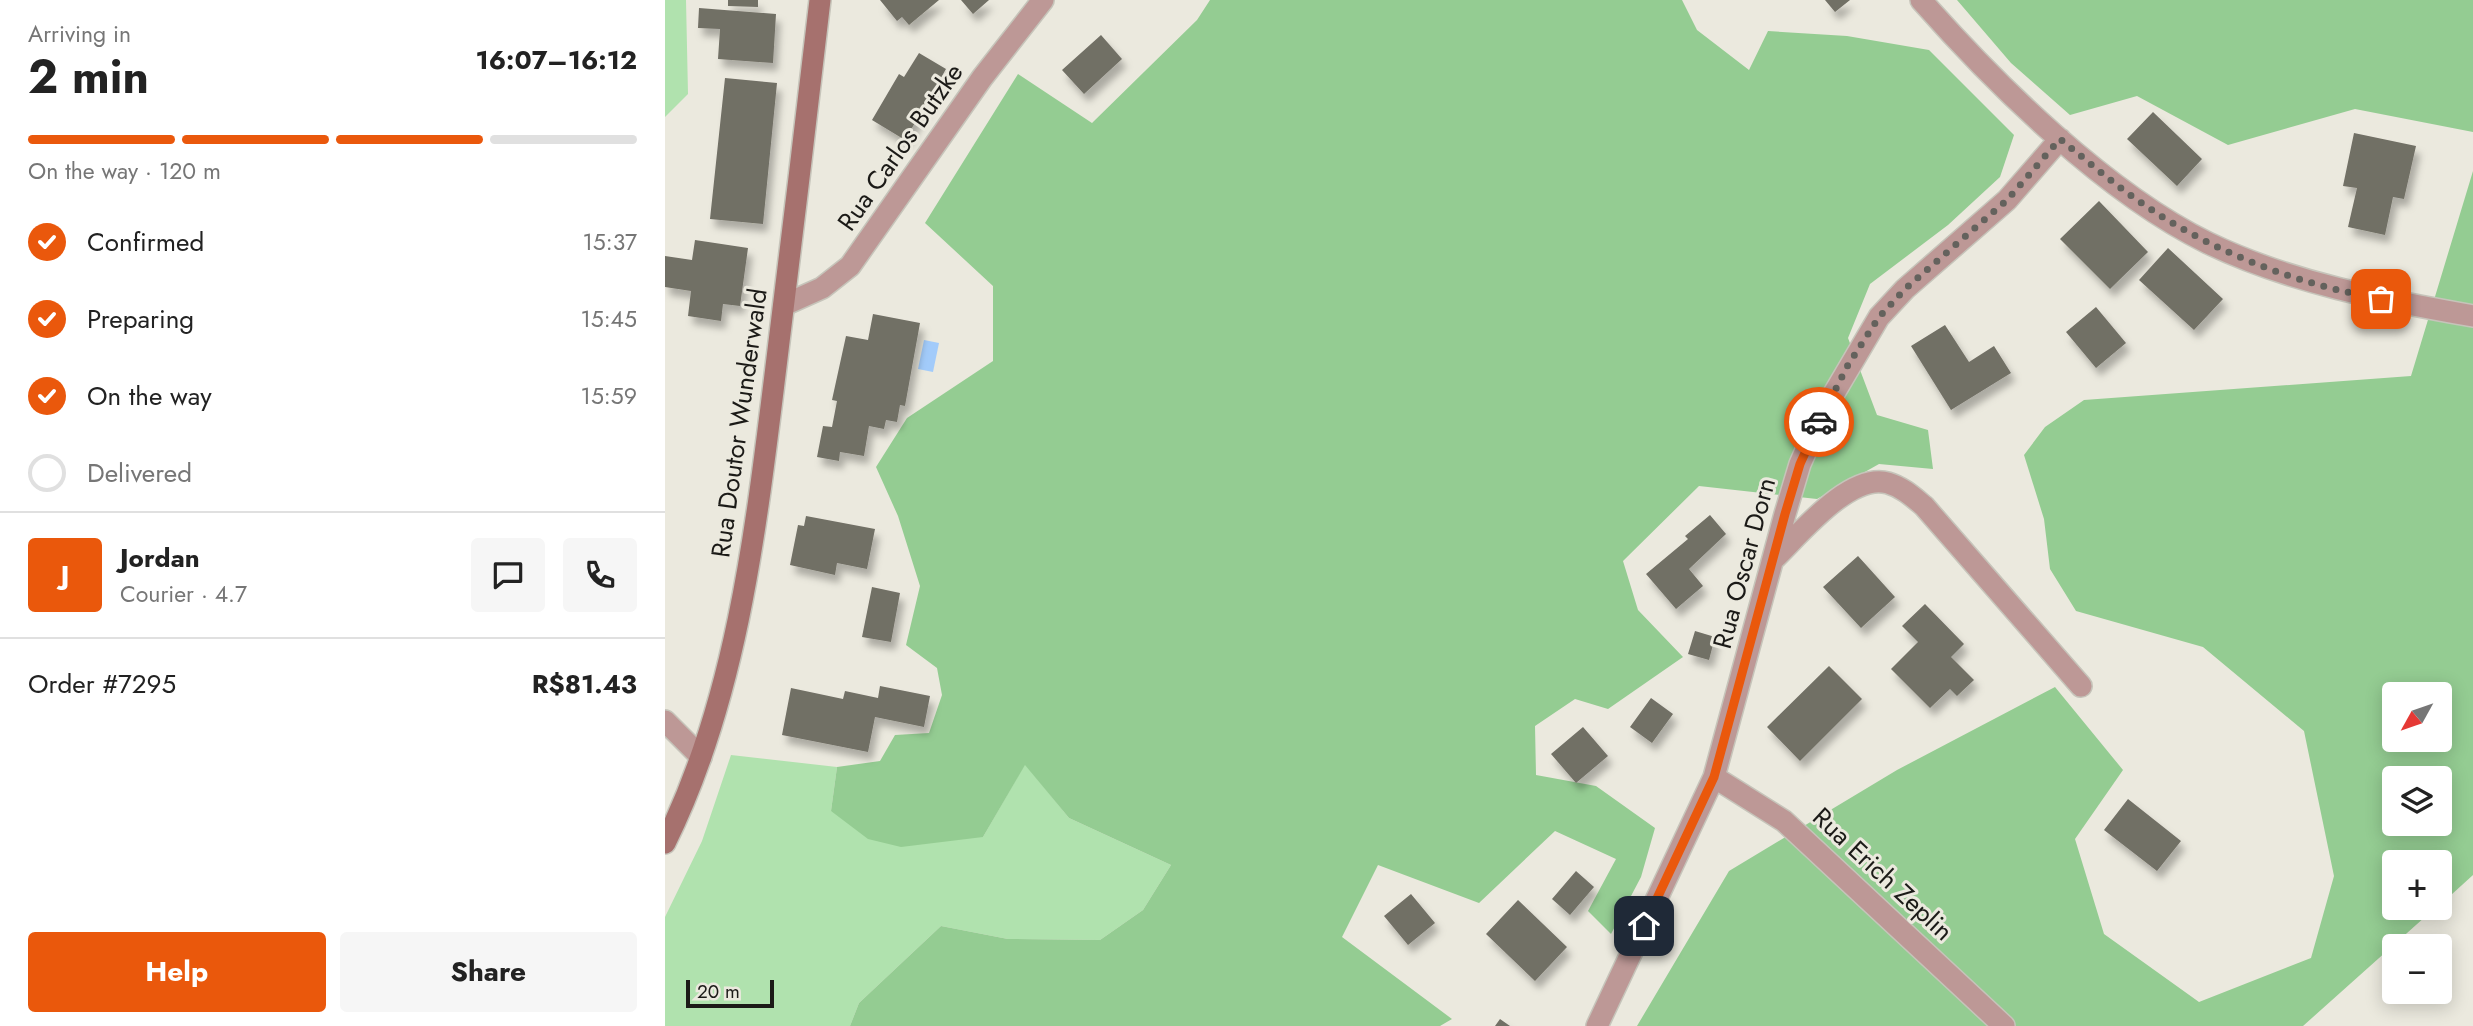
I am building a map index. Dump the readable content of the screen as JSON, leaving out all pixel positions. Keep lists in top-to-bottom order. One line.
{"streets":{"street":["Rua Carlos Butzke","Rua Doutor Wunderwald","Rua Oscar Dorn","Rua Erich Zeplin"]},"crossings":[["Rua Carlos Butzke","Rua Doutor Wunderwald"],["Rua Oscar Dorn","Rua Erich Zeplin"]],"scale_bar":"20 m","north":"bottom left","page":{"heading":["2 min","Arriving in","16:07–16:12"],"panel":["Jordan","Courier · 4.7","Order #7295","R$81.43"],"bar":"On the way · 120 m","list":[["Confirmed","15:37"],["Preparing","15:45"],["On the way","15:59"],"Delivered"],"round":"J","map_buttons":["+","−"],"buttons":["Help","Share"],"scale":"20 m"}}
